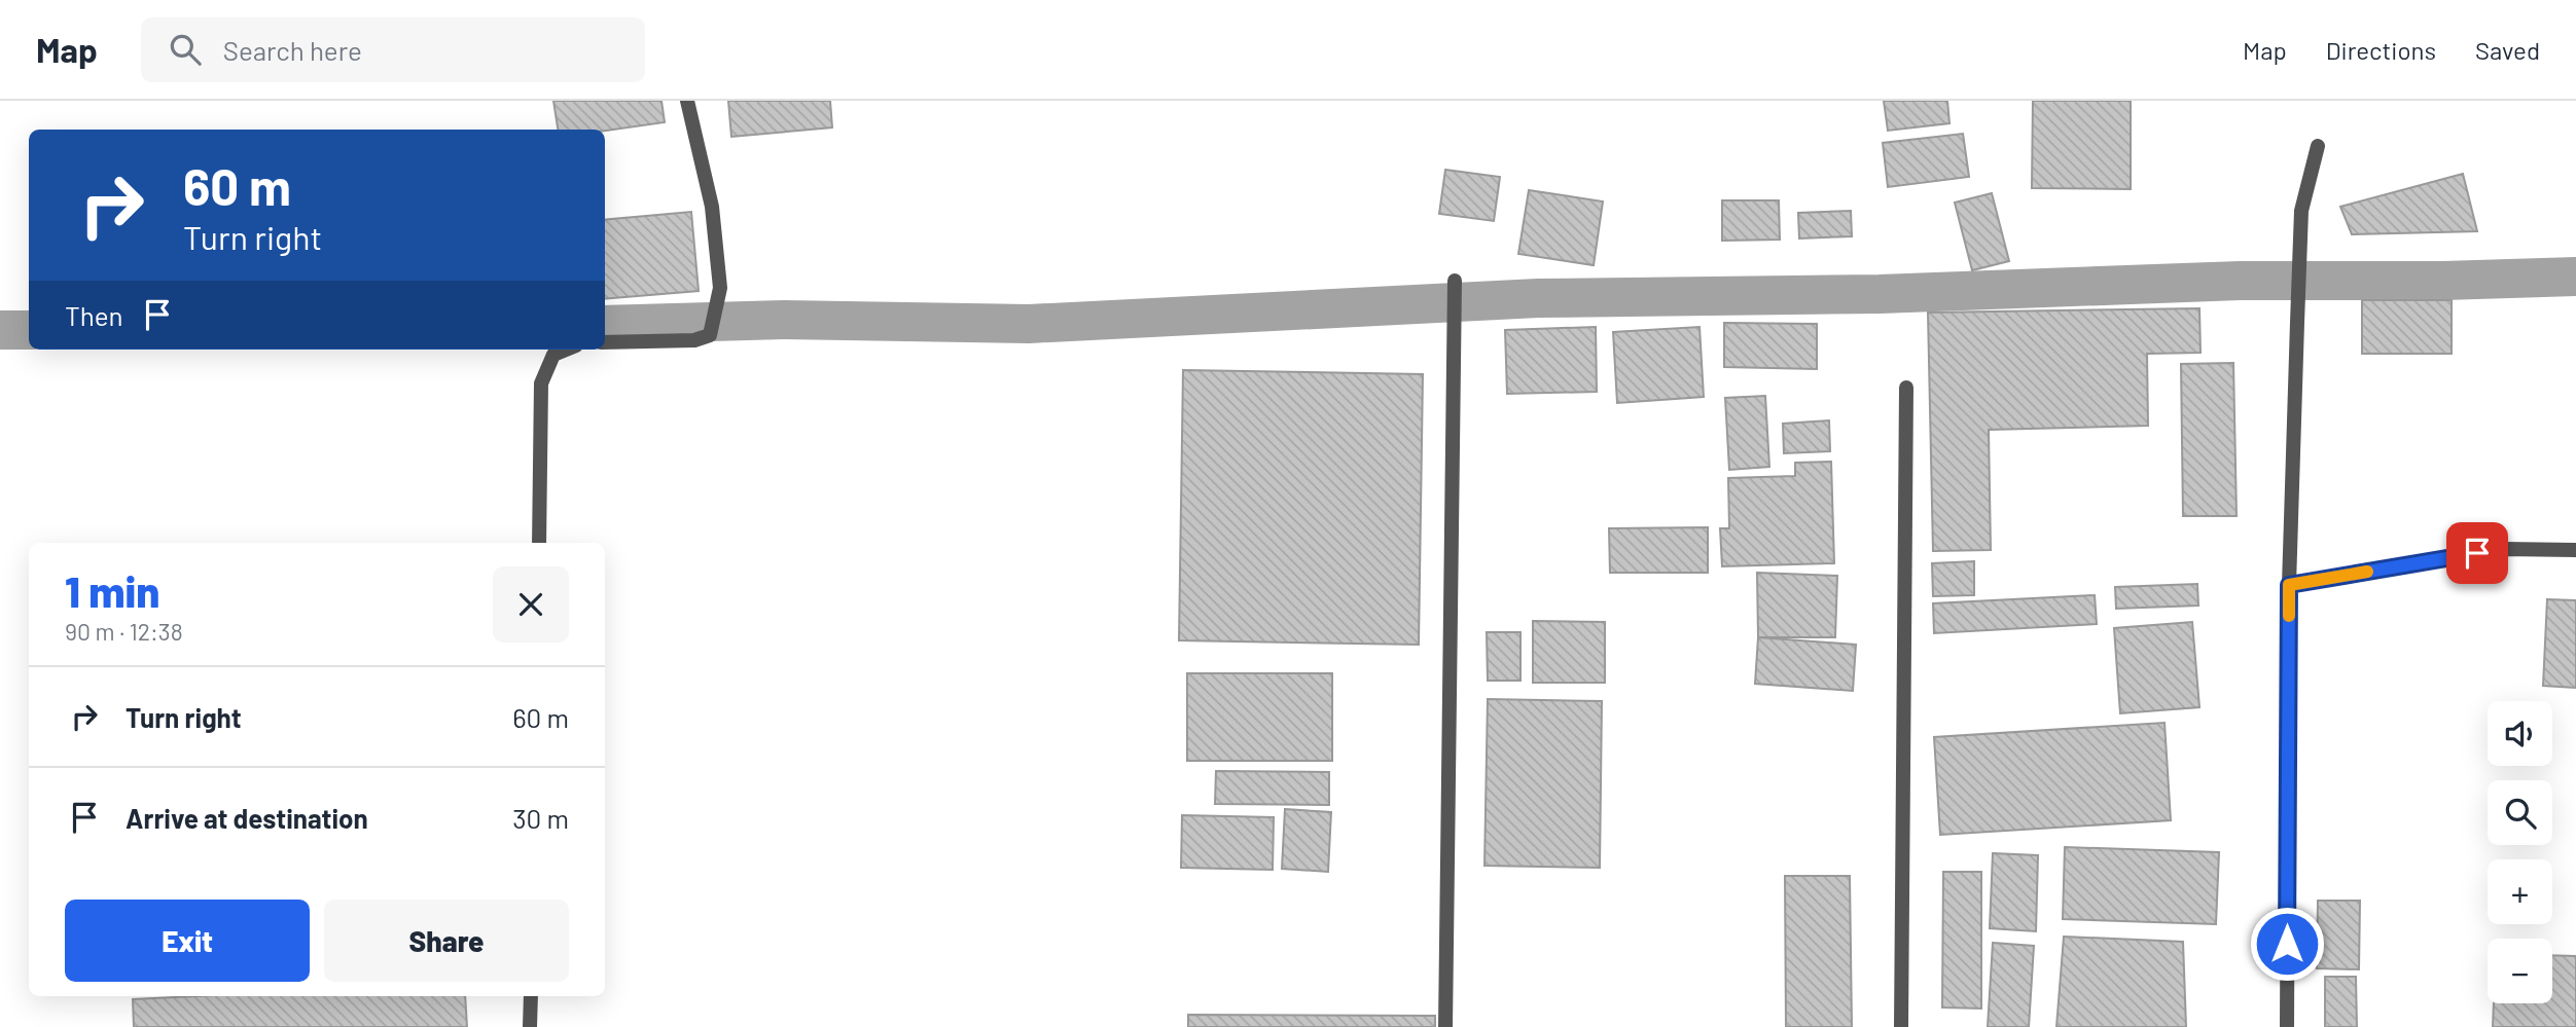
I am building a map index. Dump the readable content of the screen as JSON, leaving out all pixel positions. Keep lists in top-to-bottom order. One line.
{"page":{"header":"Map","search":"Search here","nav":["Map","Directions","Saved"],"turn":["60 m","Turn right"],"then":"Then","heading":["1 min","90 m · 12:38"],"list":[{"name":"Turn right","value":"60 m"},{"name":"Arrive at destination","value":"30 m"}],"map_buttons":["+","−"],"buttons":["Exit","Share"]}}
